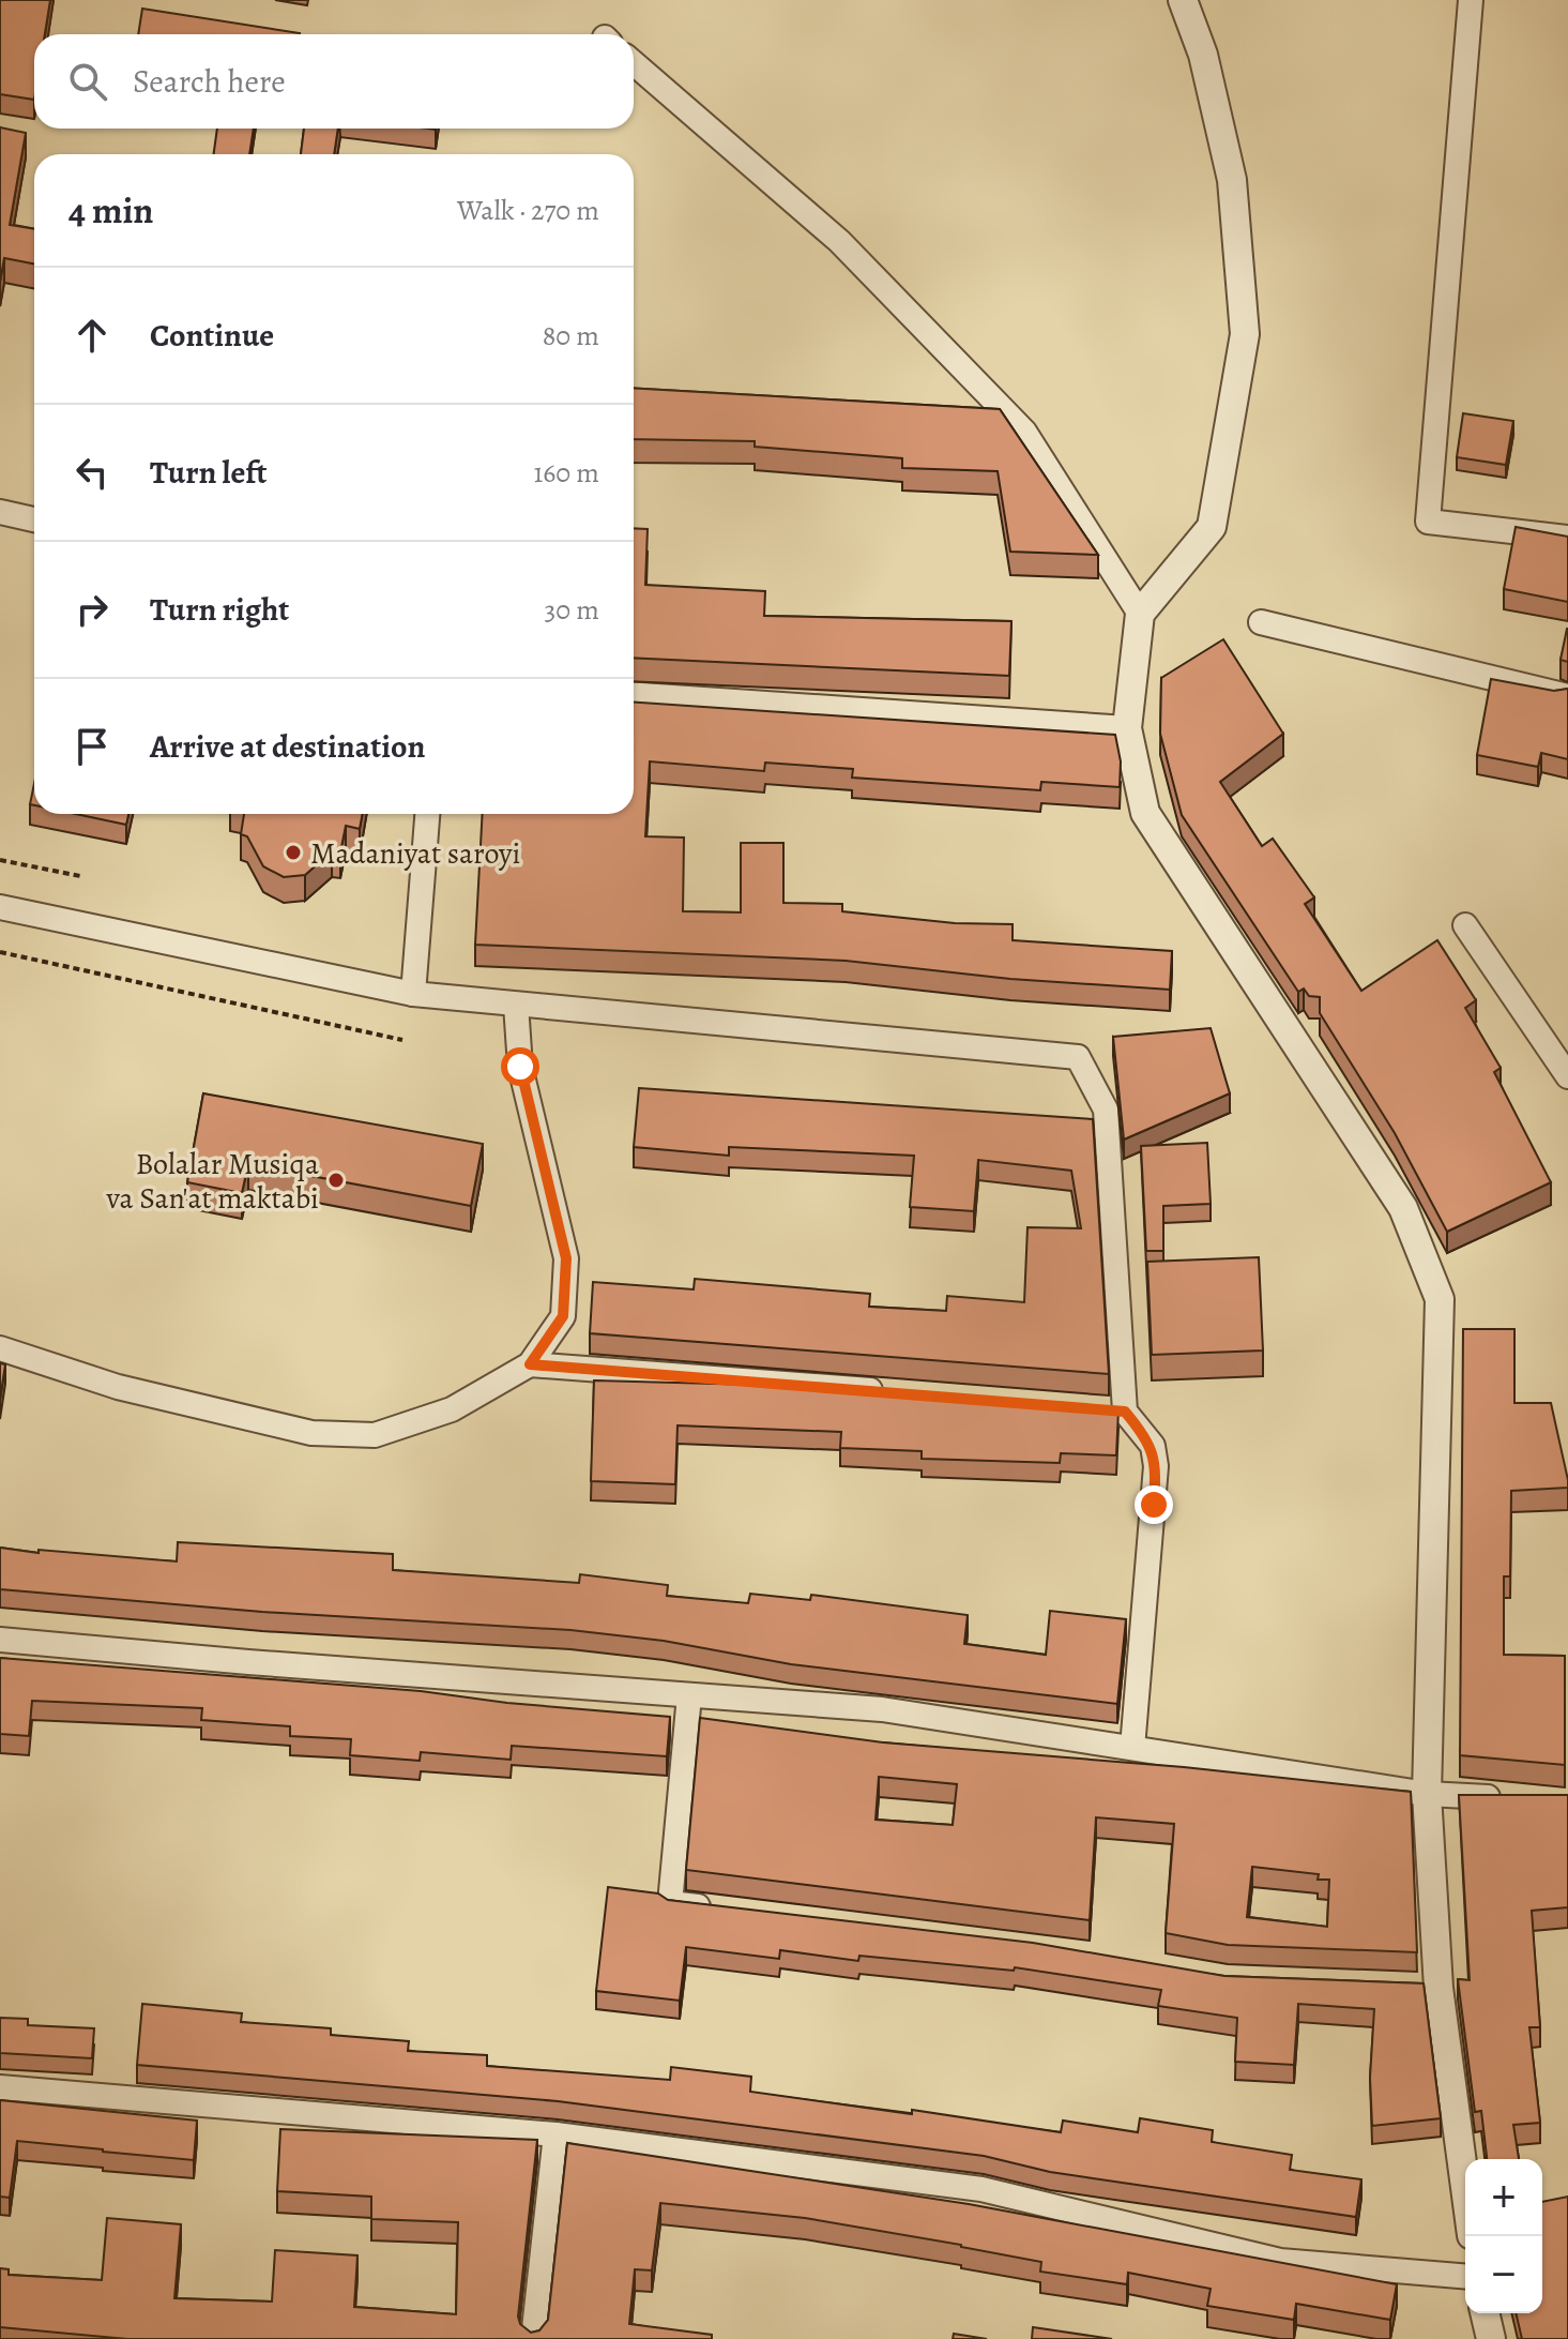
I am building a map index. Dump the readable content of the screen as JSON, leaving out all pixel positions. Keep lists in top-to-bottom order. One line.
{"places":["Madaniyat saroyi","Bolalar Musiqa va San'at maktabi"],"page":{"search":"Search here","heading":["4 min","Walk · 270 m"],"list":[["Continue","80 m"],["Turn left","160 m"],["Turn right","30 m"],"Arrive at destination"],"map_buttons":["+","−"]}}
